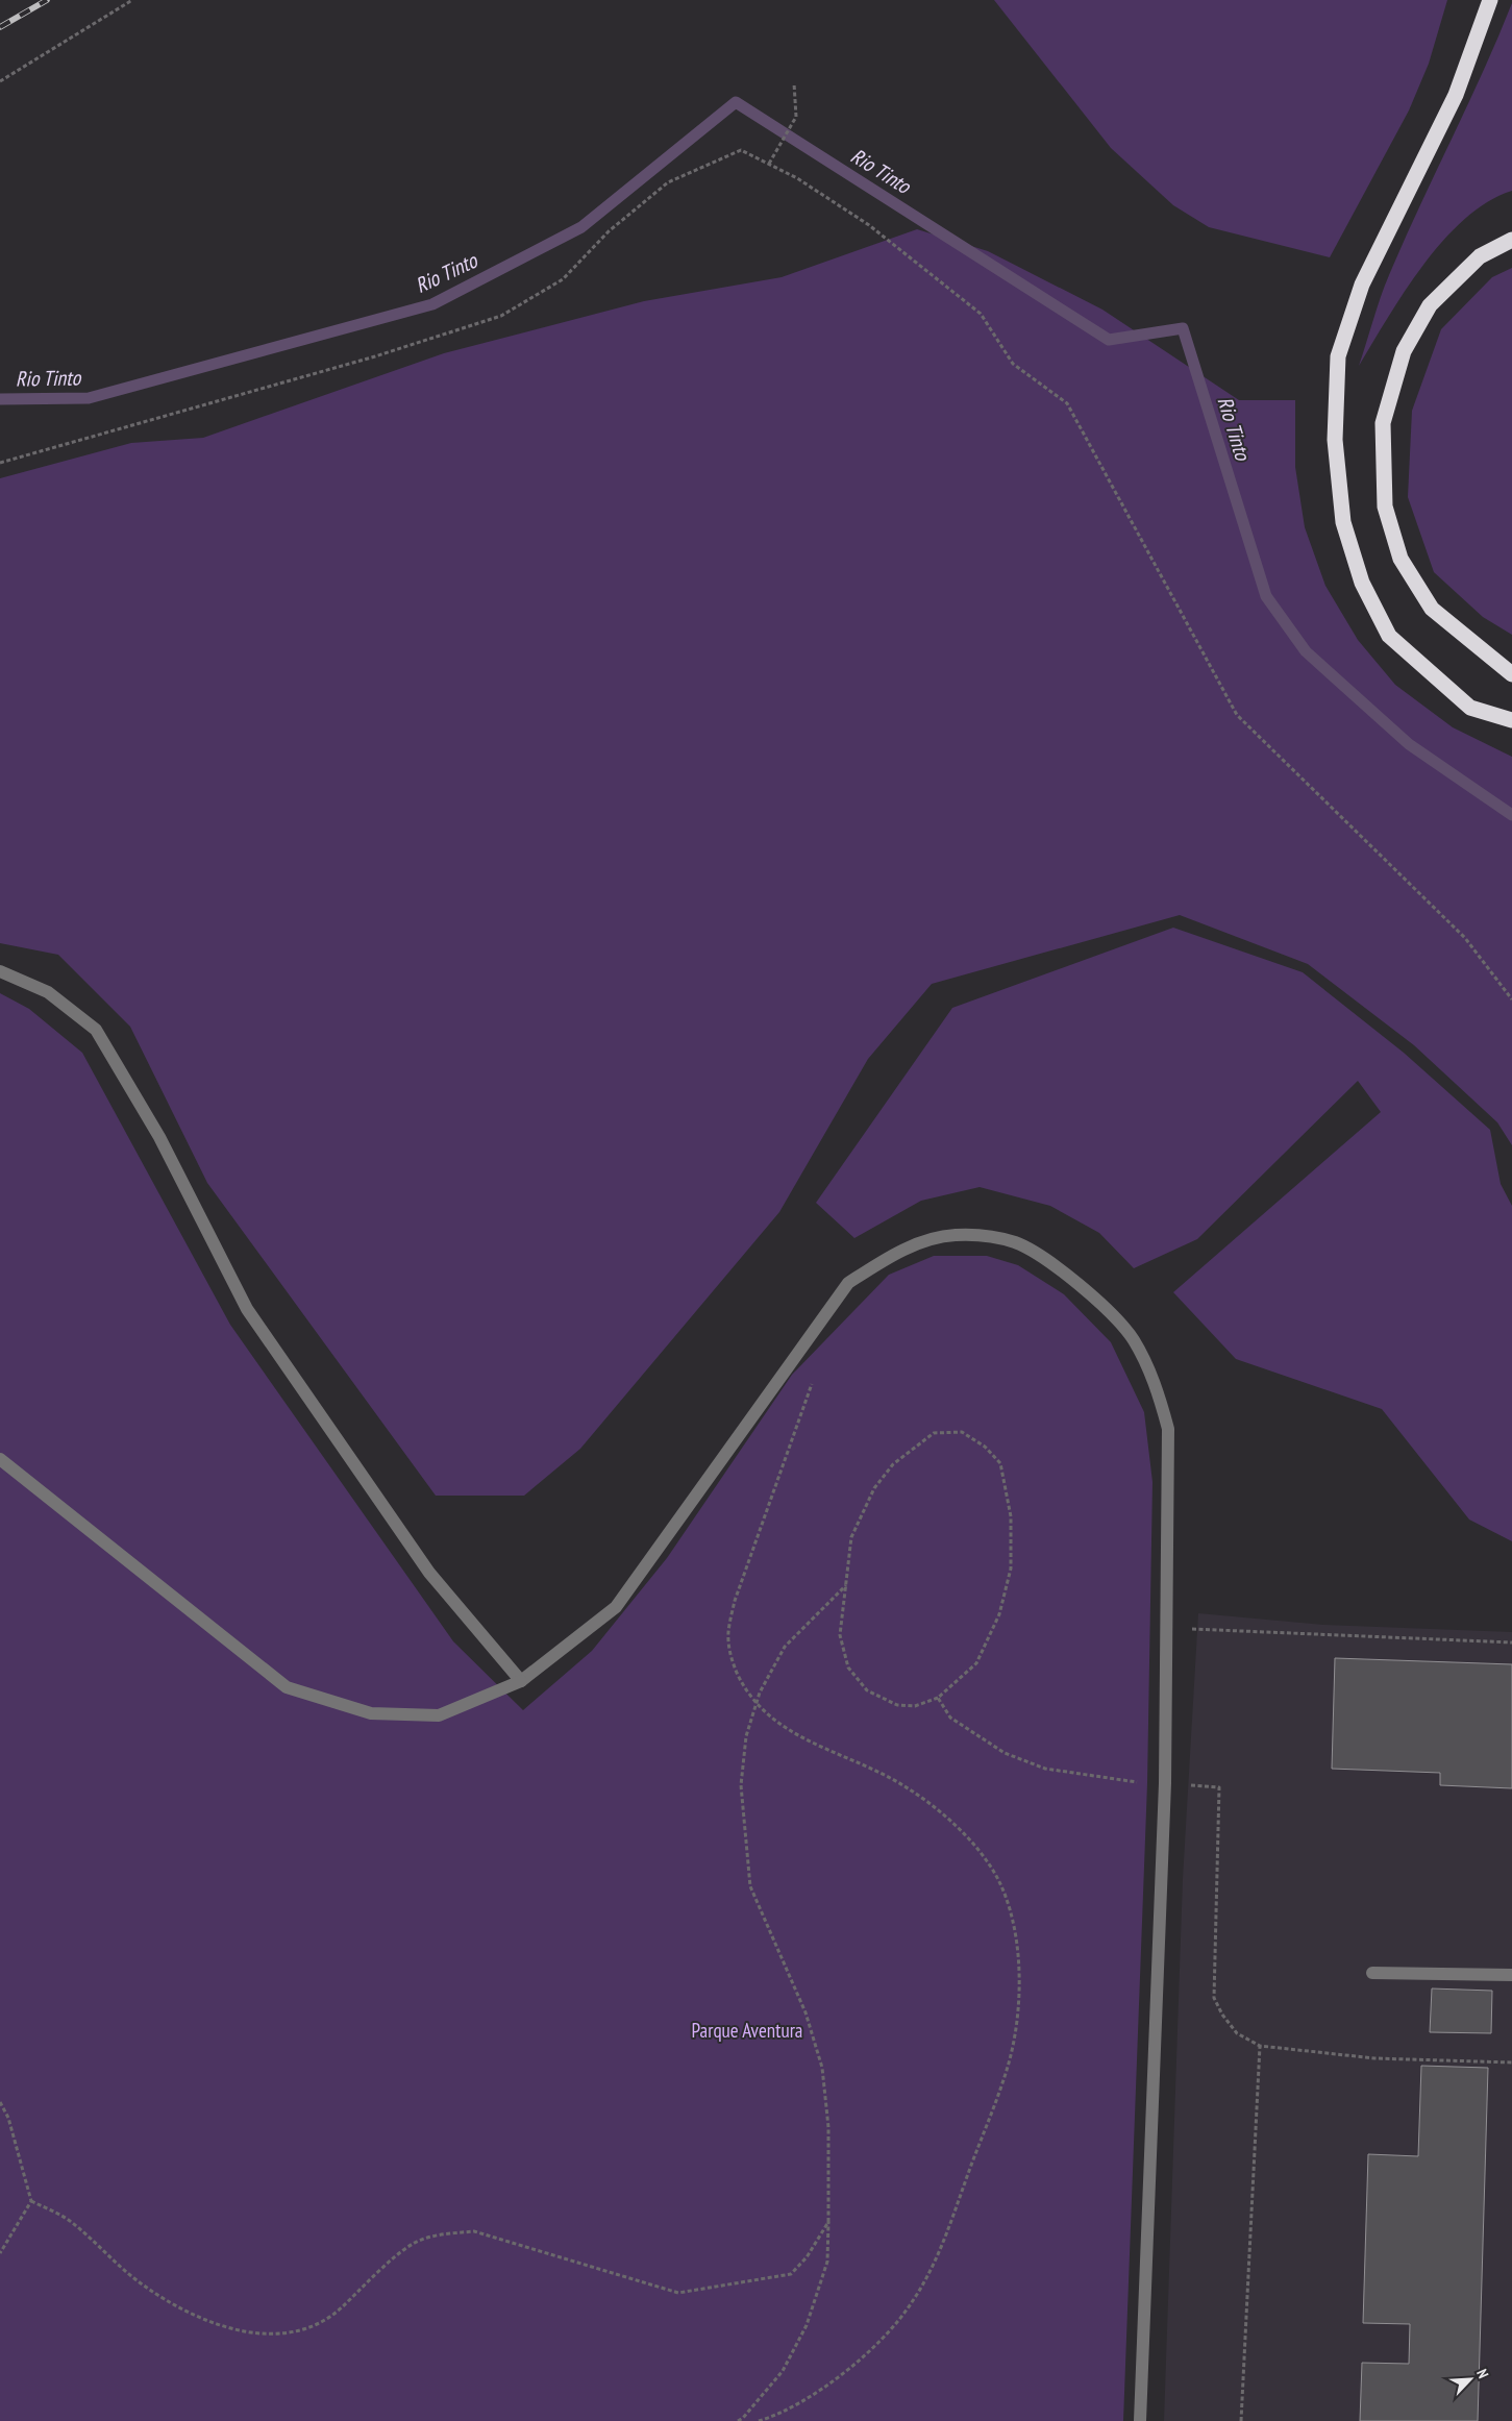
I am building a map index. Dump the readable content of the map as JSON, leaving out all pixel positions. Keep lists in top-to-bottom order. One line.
{"water":["Rio Tinto"],"parks":["Parque Aventura"],"north":"top right"}
